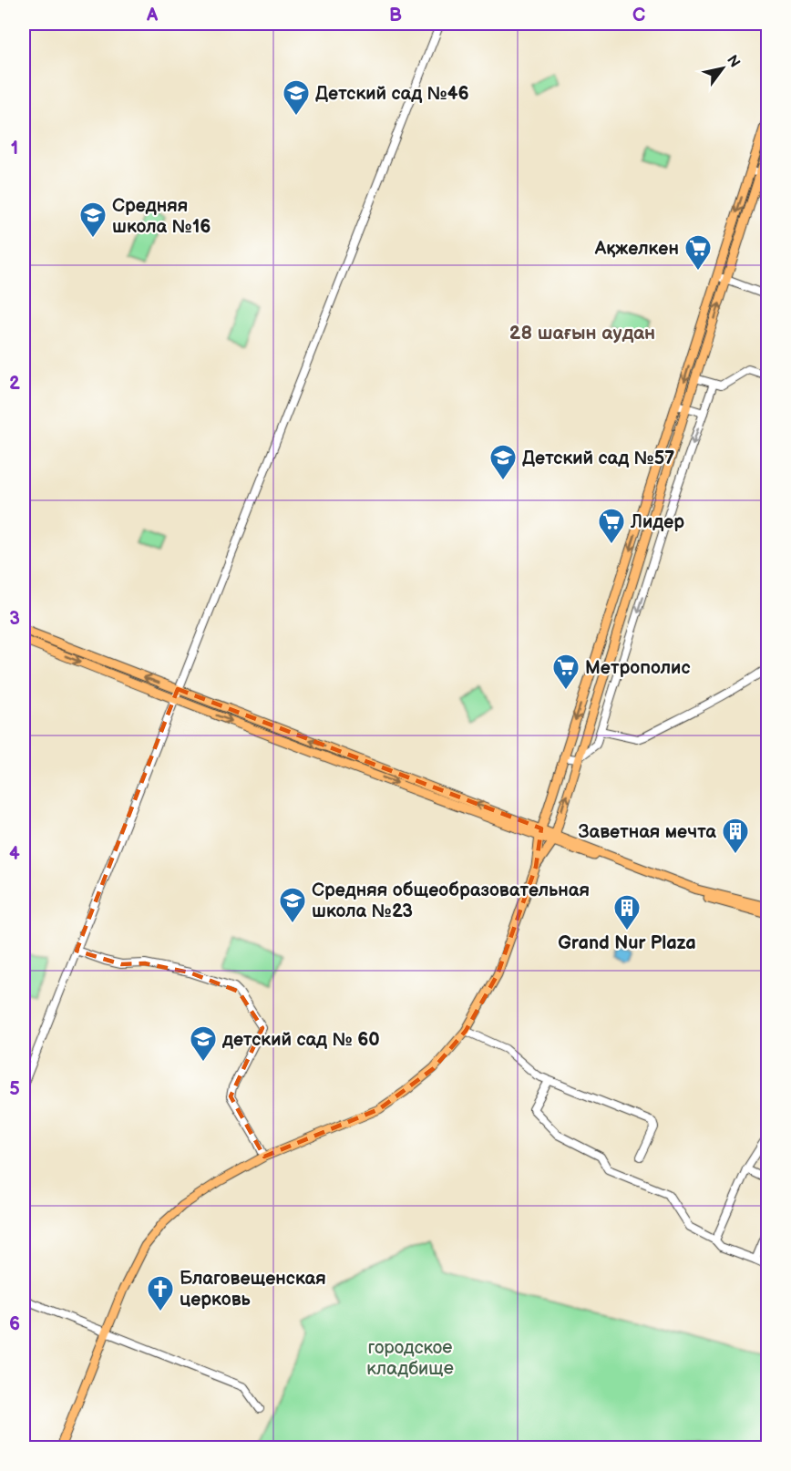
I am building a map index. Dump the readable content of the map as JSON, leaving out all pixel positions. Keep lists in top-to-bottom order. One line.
{"districts":["28 шағын аудан"],"parks":["городское кладбище"],"places":{"school or university":["Детский сад №46","Средняя школа №16","Детский сад №57","Средняя общеобразовательная школа №23","детский сад № 60"],"supermarket":["Ақжелкен","Лидер","Метрополис"],"building":["Заветная мечта","Grand Nur Plaza"],"church":["Благовещенская церковь"]},"north":"top right","grid":{"columns":["A","B","C"],"rows":["1","2","3","4","5","6"]}}
